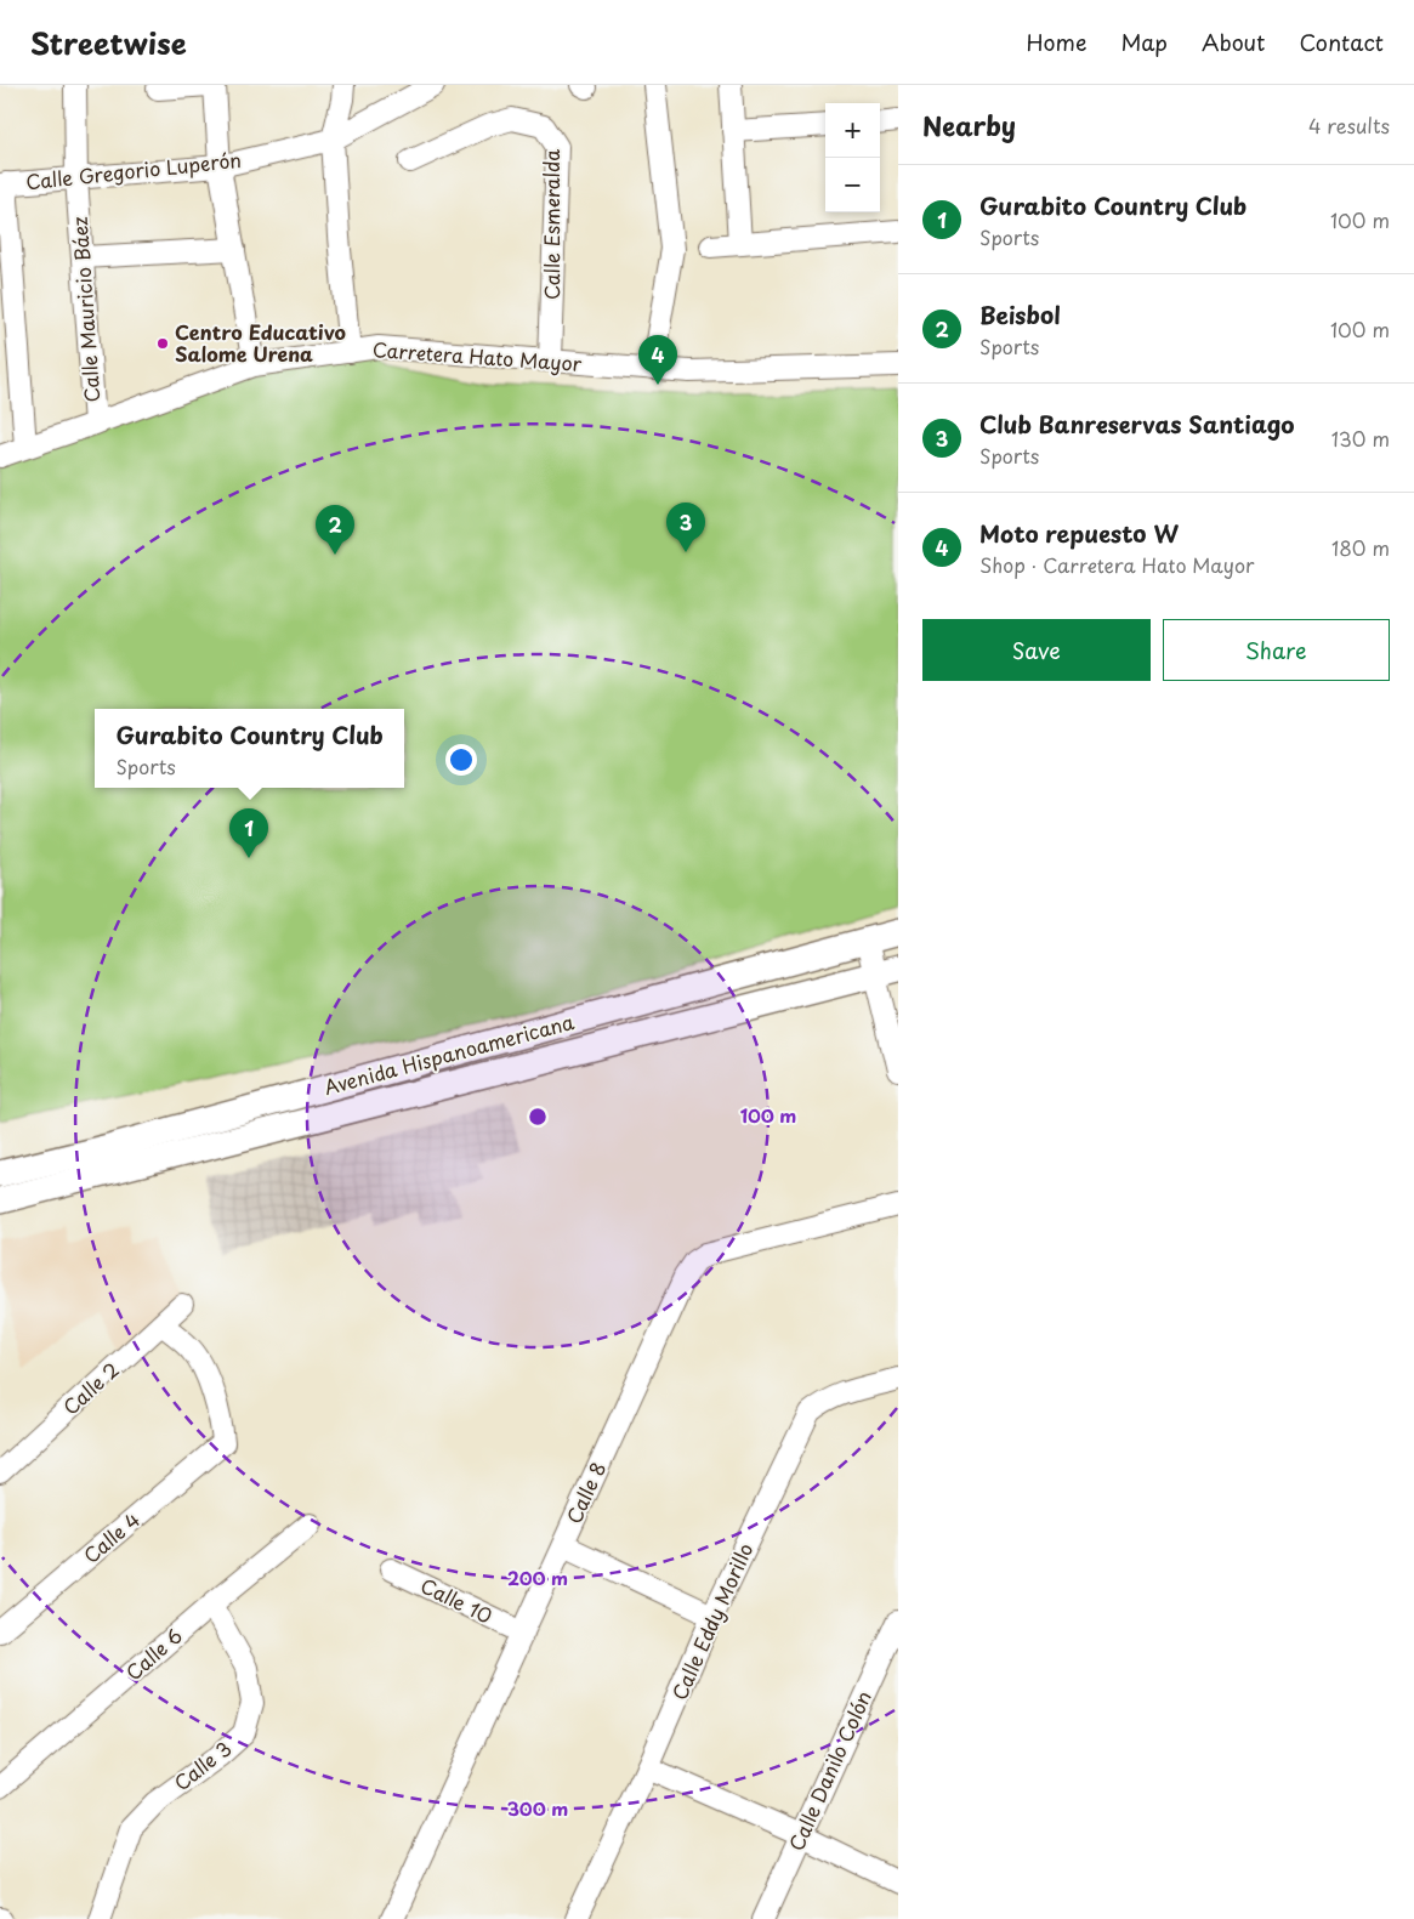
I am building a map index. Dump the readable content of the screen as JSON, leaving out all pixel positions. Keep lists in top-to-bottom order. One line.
{"streets":{"main road":["Avenida Hispanoamericana"],"street":["Calle Gregorio Luperón","Calle Esmeralda","Calle Mauricio Báez","Carretera Hato Mayor","Calle 2","Calle 8","Calle 4","Calle 10","Calle Eddy Morillo","Calle 6","Calle 3","Calle Danilo Colón"]},"crossings":[["Calle Gregorio Luperón","Calle Mauricio Báez"],["Calle Esmeralda","Carretera Hato Mayor"],["Calle Mauricio Báez","Carretera Hato Mayor"],["Calle 2","Calle 4"],["Calle 8","Calle 10"],["Calle 6","Calle 3"]],"places":["Centro Educativo Salome Urena"],"page":{"header":"Streetwise","nav":["Home","Map","About","Contact"],"heading":["Nearby","4 results"],"map_buttons":["+","−"],"list":[{"mark":"1","name":"Gurabito Country Club","note":"Sports","value":"100 m"},{"mark":"2","name":"Beisbol","note":"Sports","value":"100 m"},{"mark":"3","name":"Club Banreservas Santiago","note":"Sports","value":"130 m"},{"mark":"4","name":"Moto repuesto W","note":"Shop · Carretera Hato Mayor","value":"180 m"}],"pins":["4","3","2","1"],"buttons":["Save","Share"],"popup":["Gurabito Country Club","Sports"]},"rings":["100 m","200 m","300 m"]}
